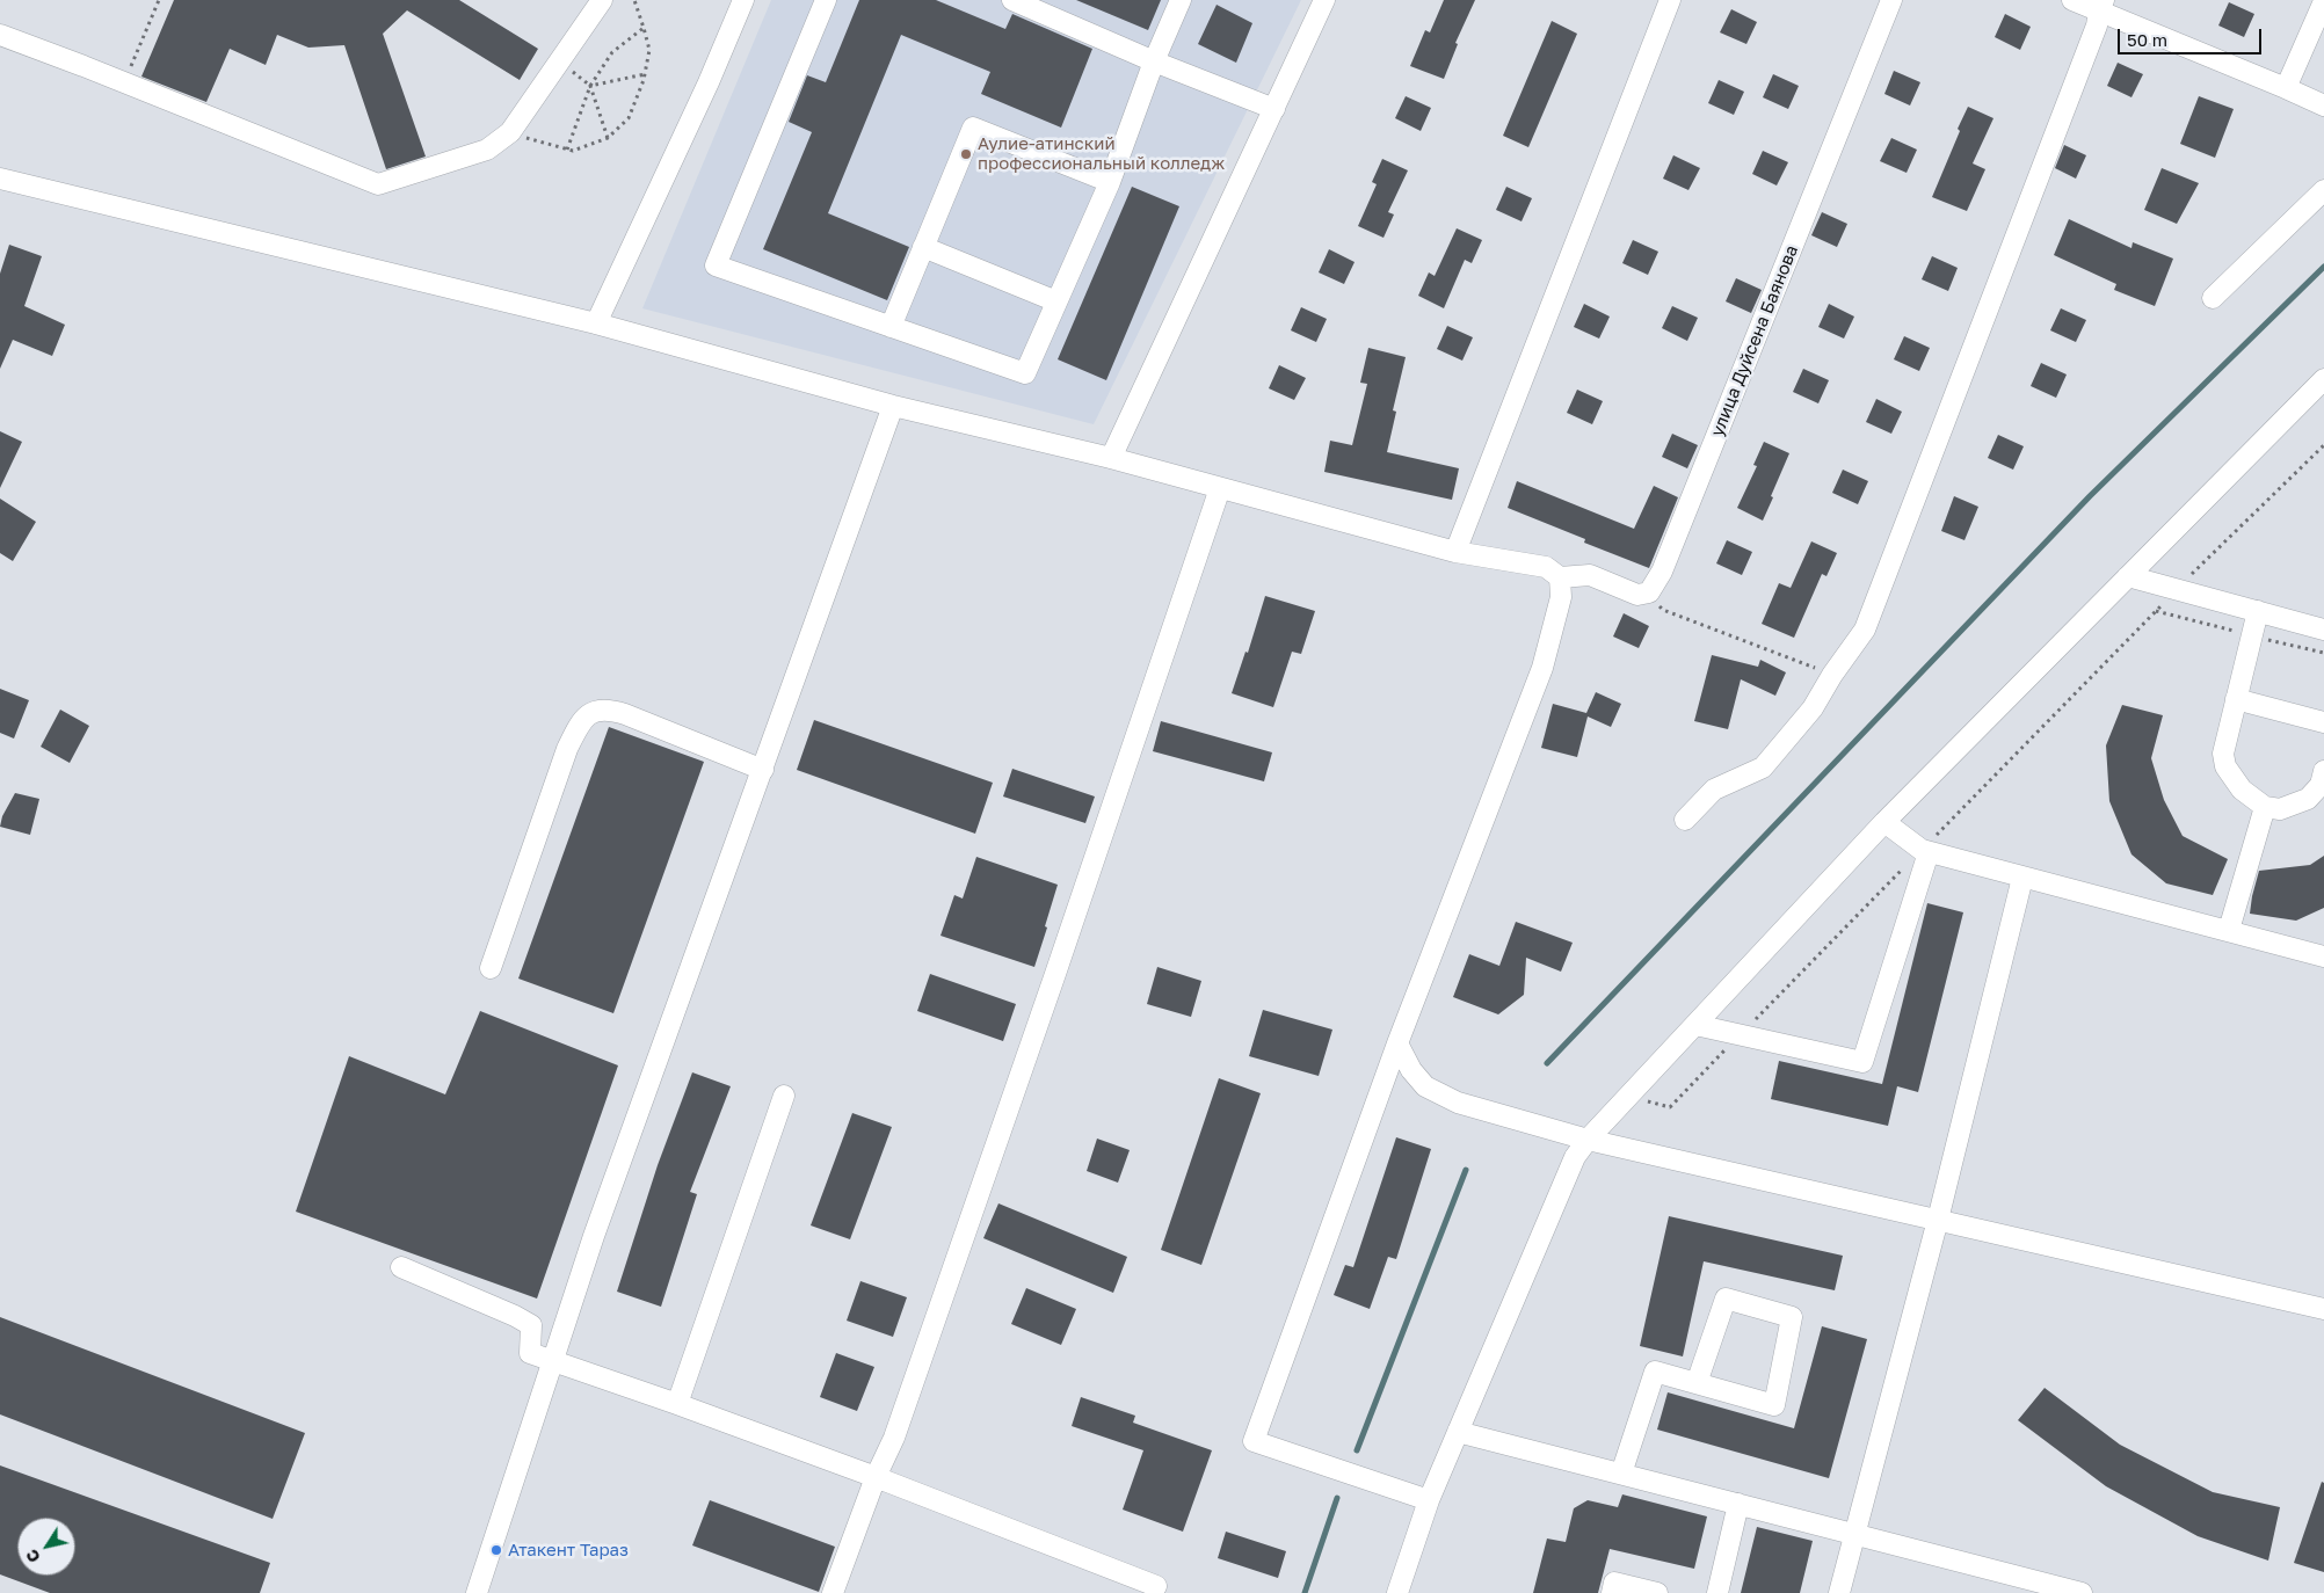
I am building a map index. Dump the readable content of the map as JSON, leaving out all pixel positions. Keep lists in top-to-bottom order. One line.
{"streets":{"street":["улица Дуйсена Баянова"]},"places":["Аулие-атинский профессиональный колледж","Атакент Тараз"],"scale_bar":"50 m","north":"bottom left"}
